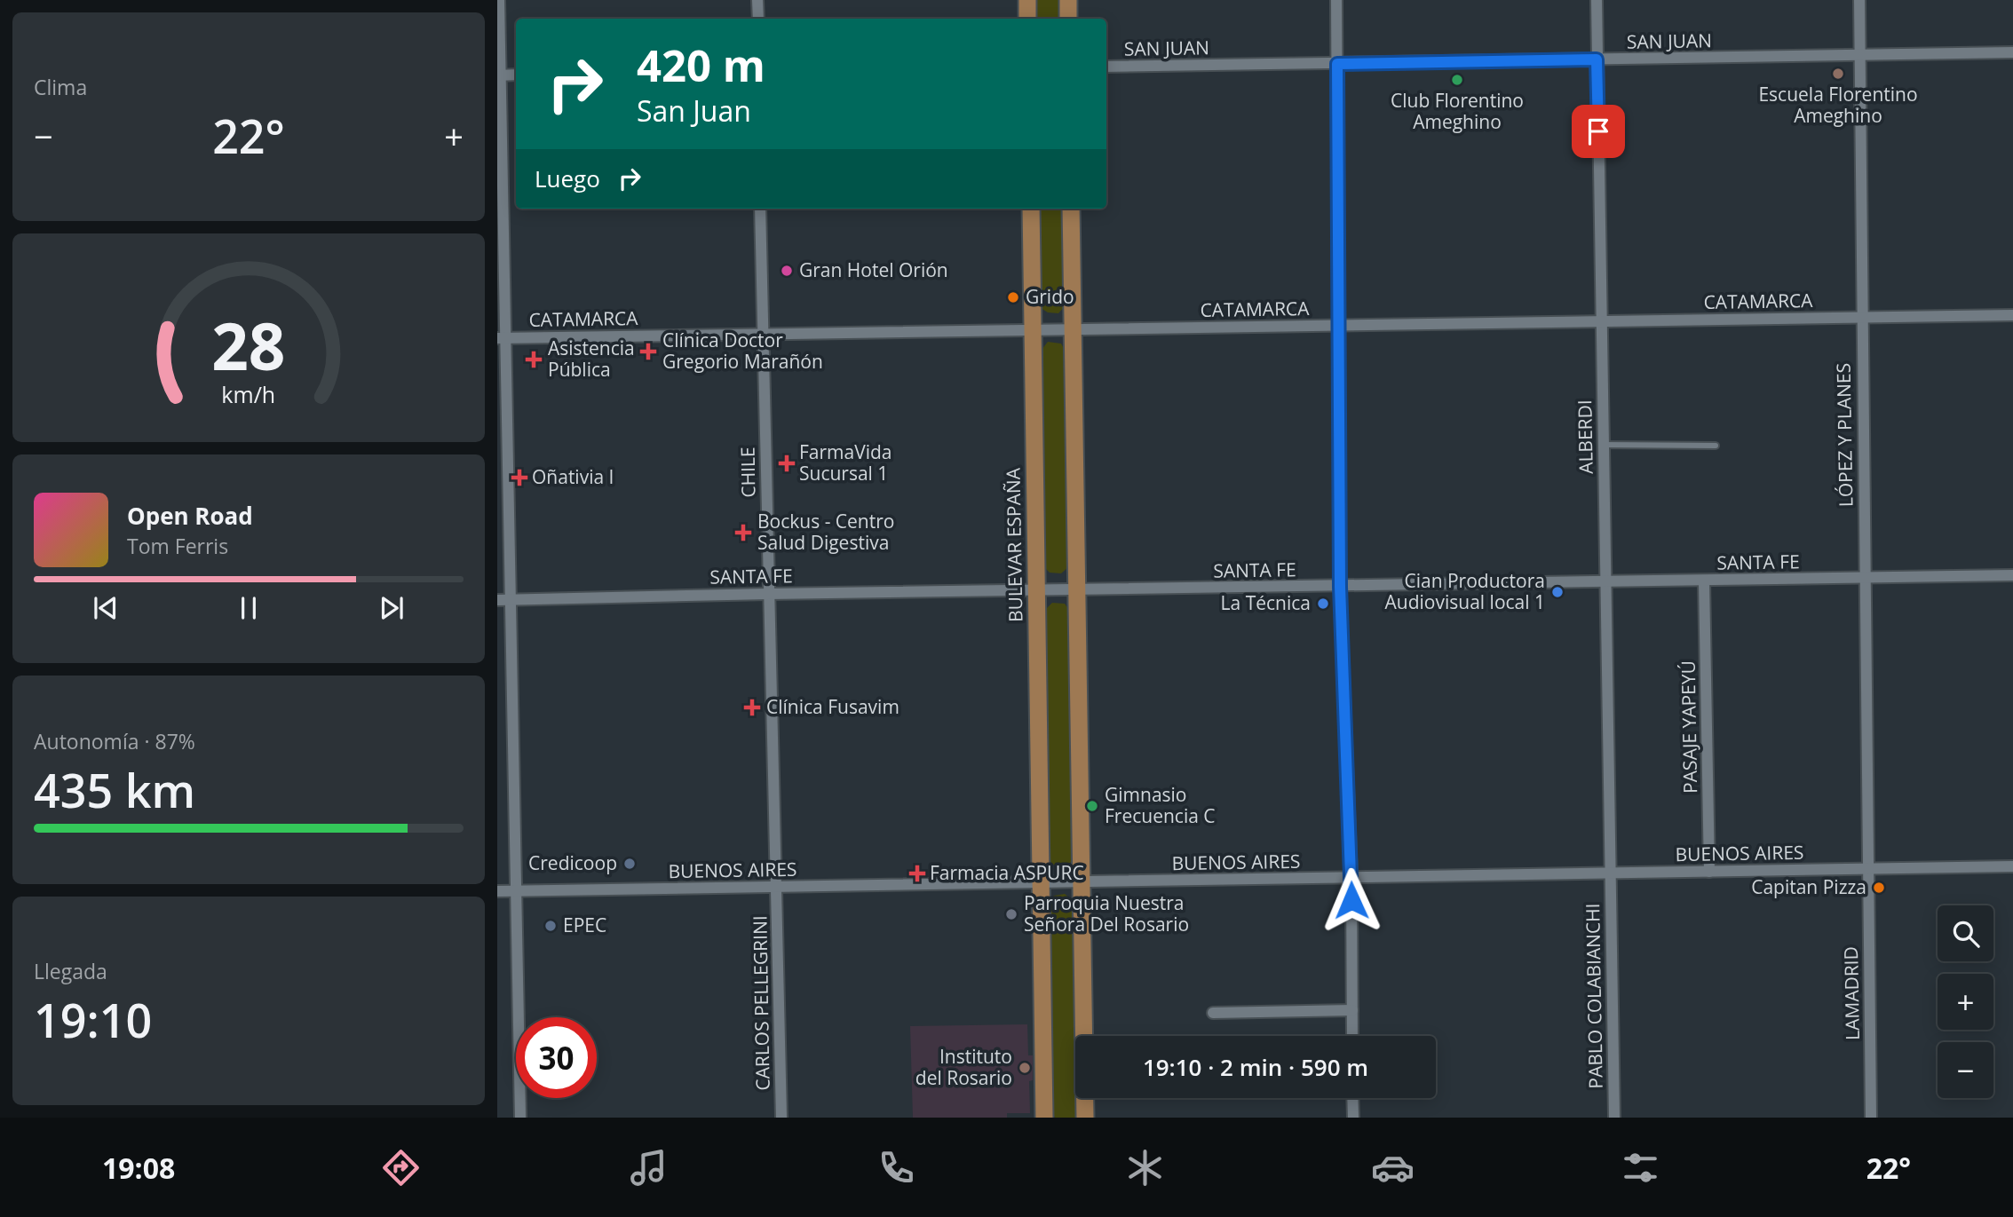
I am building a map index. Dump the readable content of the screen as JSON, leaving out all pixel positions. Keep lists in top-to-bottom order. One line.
{"streets":{"main road":["BULEVAR ESPAÑA"],"street":["SAN JUAN","CATAMARCA","LÓPEZ Y PLANES","ALBERDI","CHILE","SANTA FE","PASAJE YAPEYÚ","BUENOS AIRES","LAMADRID","PABLO COLABIANCHI","CARLOS PELLEGRINI"]},"crossings":[["SAN JUAN","LÓPEZ Y PLANES"],["SAN JUAN","ALBERDI"],["CATAMARCA","LÓPEZ Y PLANES"],["CATAMARCA","ALBERDI"],["CATAMARCA","CHILE"],["CATAMARCA","BULEVAR ESPAÑA"],["LÓPEZ Y PLANES","SANTA FE"],["LÓPEZ Y PLANES","BUENOS AIRES"],["LÓPEZ Y PLANES","LAMADRID"],["ALBERDI","SANTA FE"],["ALBERDI","BUENOS AIRES"],["ALBERDI","PABLO COLABIANCHI"],["CHILE","SANTA FE"],["CHILE","BUENOS AIRES"],["CHILE","CARLOS PELLEGRINI"],["BULEVAR ESPAÑA","SANTA FE"],["BULEVAR ESPAÑA","BUENOS AIRES"],["SANTA FE","PASAJE YAPEYÚ"],["PASAJE YAPEYÚ","BUENOS AIRES"],["BUENOS AIRES","LAMADRID"],["BUENOS AIRES","PABLO COLABIANCHI"],["BUENOS AIRES","CARLOS PELLEGRINI"]],"places":{"other":["Escuela Florentino Ameghino","Club Florentino Ameghino","Gran Hotel Orión","Grido","Cian Productora Audiovisual local 1","La Técnica","Gimnasio Frecuencia C","Credicoop","Capitan Pizza","Parroquia Nuestra Señora Del Rosario","EPEC","Instituto del Rosario"],"health":["Clínica Doctor Gregorio Marañón","Asistencia Pública","FarmaVida Sucursal 1","Oñativia I","Bockus - Centro Salud Digestiva","Clínica Fusavim","Farmacia ASPURC"]},"page":{"tile":["Clima",["Autonomía · 87%","435 km"],["Llegada","19:10"]],"turn":["420 m","San Juan"],"heat":["−","22°","+"],"then":"Luego","song":["Open Road","Tom Ferris"],"map_buttons":["+","−"],"limit":"30","trip":"19:10 · 2 min · 590 m","tabs":["19:08","22°"],"gauge":["28","km/h"]}}
